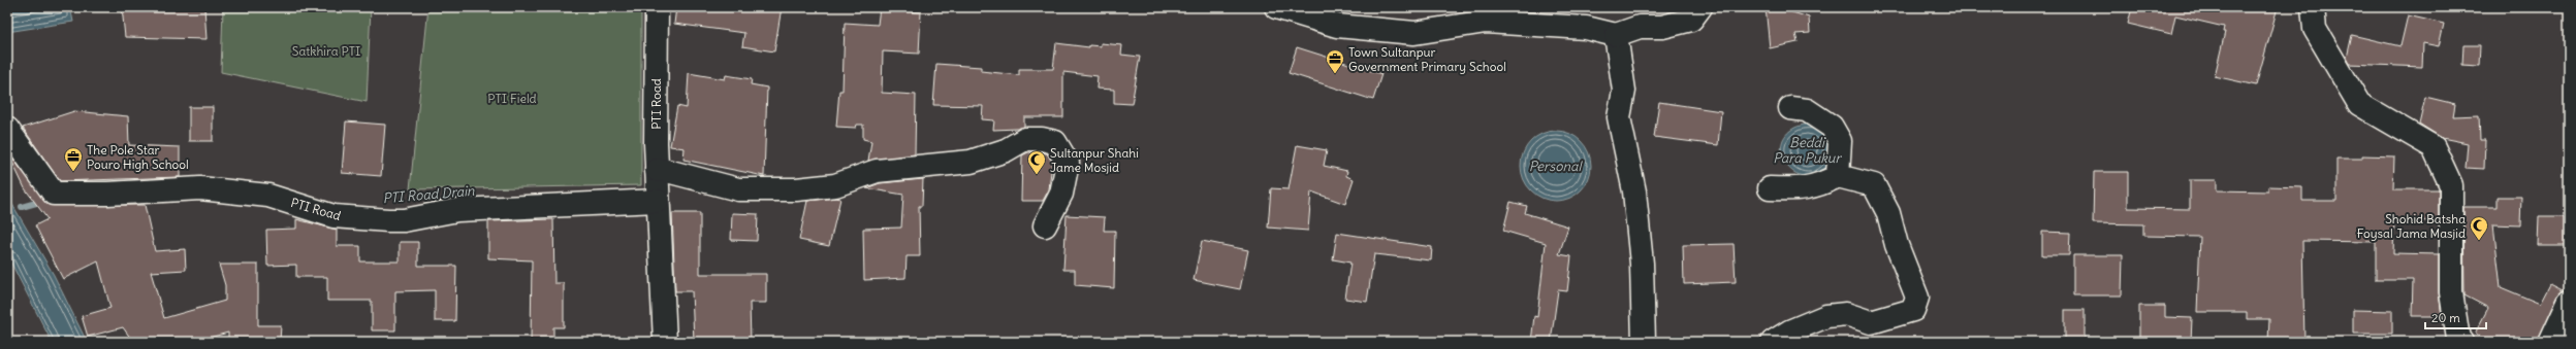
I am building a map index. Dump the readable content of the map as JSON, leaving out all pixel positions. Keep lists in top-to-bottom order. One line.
{"streets":{"street":["PTI Road"]},"water":["Beddi Para Pukur","Personal","PTI Road Drain"],"parks":["Satkhira PTI","PTI Field"],"places":{"office":["Town Sultanpur Government Primary School","The Pole Star Pouro High School"],"mosque":["Sultanpur Shahi Jame Mosjid","Shohid Batsha Foysal Jama Masjid"]},"scale_bar":"20 m"}
